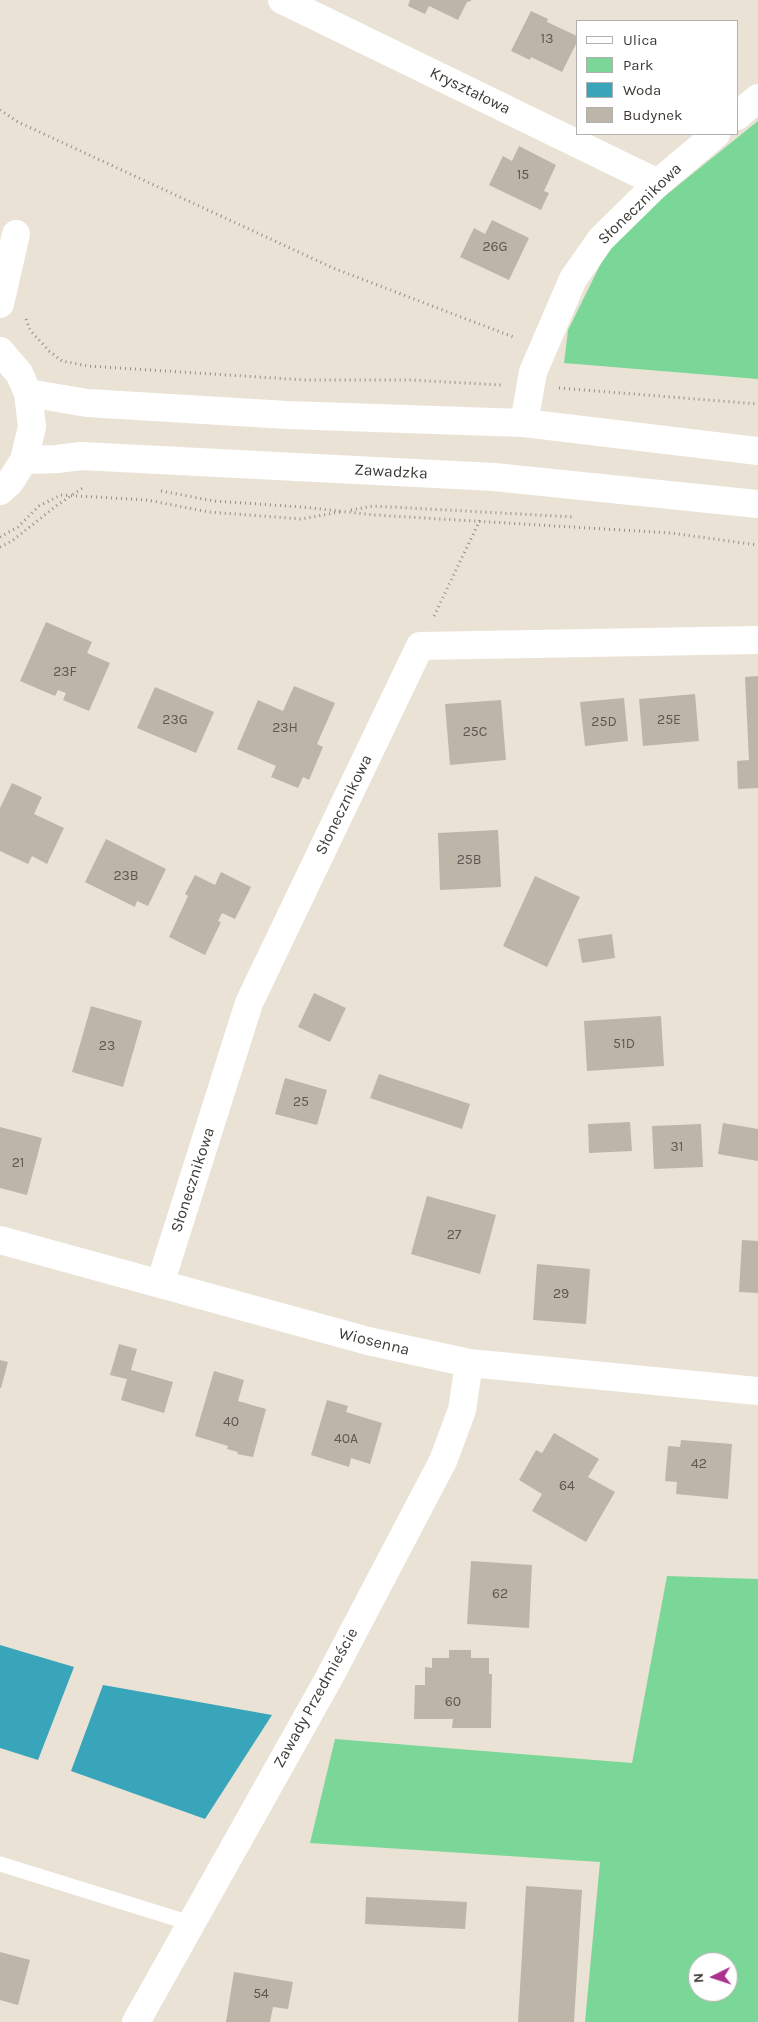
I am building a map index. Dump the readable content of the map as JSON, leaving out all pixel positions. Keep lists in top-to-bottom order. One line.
{"streets":{"street":["Kryształowa","Słonecznikowa","Zawadzka","Wiosenna","Zawady Przedmieście"]},"crossings":[["Kryształowa","Słonecznikowa"],["Słonecznikowa","Wiosenna"],["Wiosenna","Zawady Przedmieście"]],"house_numbers":["13","15","26G","23F","23G","25E","25D","23H","25C","25B","23B","51D","23","25","31","21","27","29","40","40A","42","64","62","60","54"],"legend":["Ulica","Park","Woda","Budynek"],"north":"left"}
